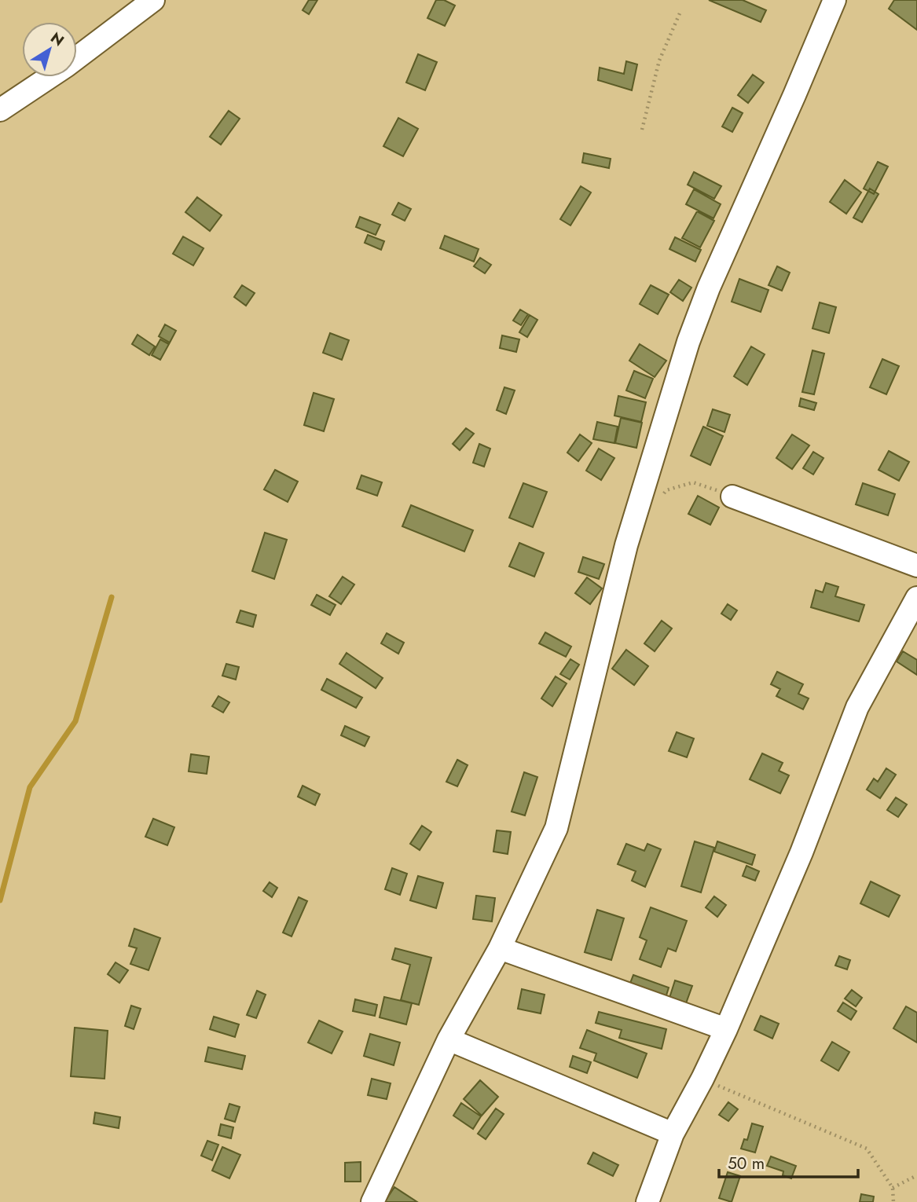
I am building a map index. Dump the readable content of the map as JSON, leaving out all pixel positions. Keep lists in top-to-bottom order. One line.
{"scale_bar":"50 m","north":"top right"}
